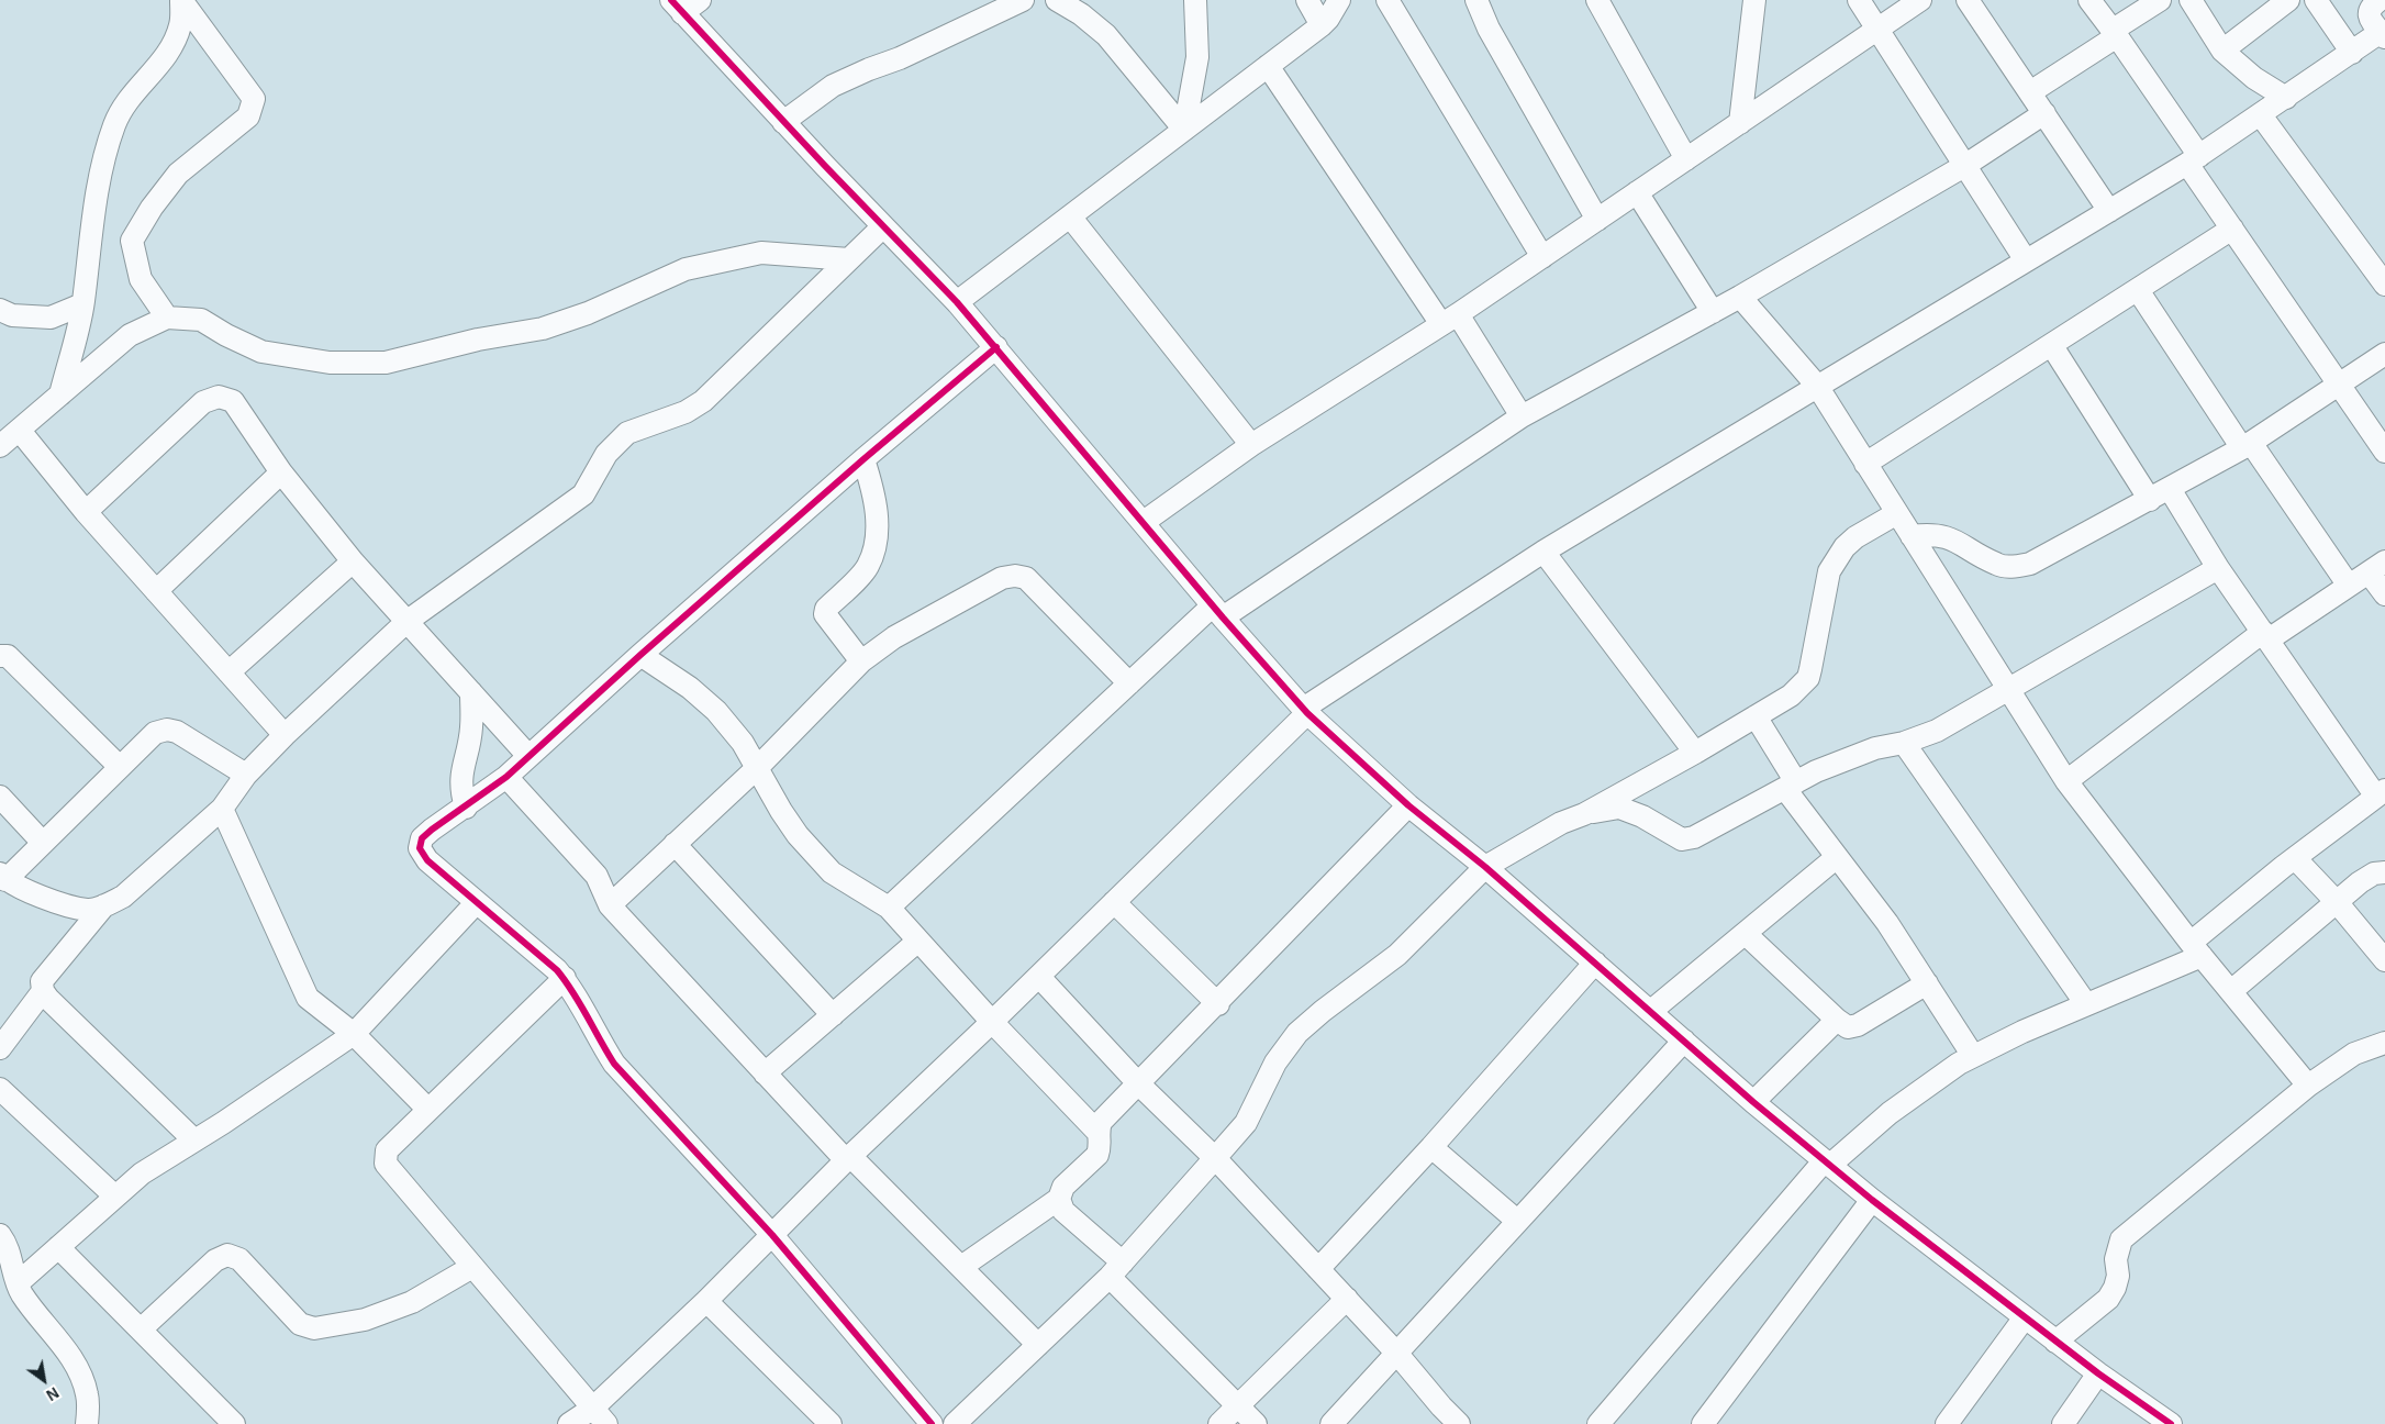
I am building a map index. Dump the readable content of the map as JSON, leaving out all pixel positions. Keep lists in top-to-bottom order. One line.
{"north":"bottom right"}
